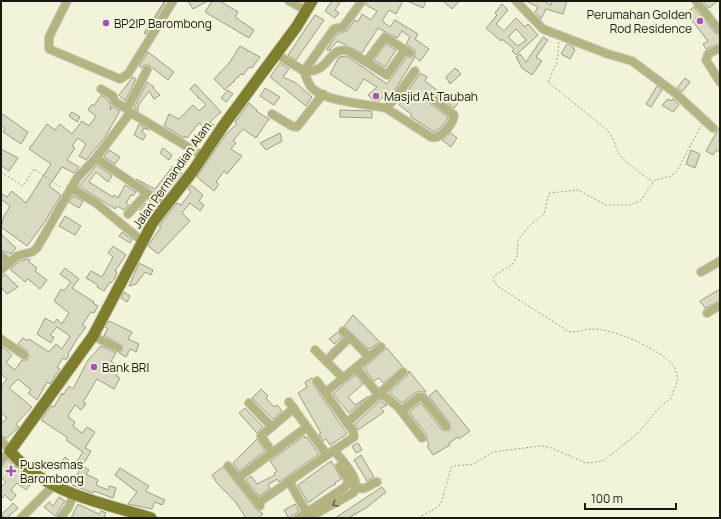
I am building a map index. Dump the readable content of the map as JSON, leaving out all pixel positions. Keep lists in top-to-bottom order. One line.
{"streets":{"main road":["Jalan Permandian Alam"]},"places":{"other":["Perumahan Golden Rod Residence","BP2IP Barombong","Masjid At Taubah","Bank BRI"],"health":["Puskesmas Barombong"]},"scale_bar":"100 m"}
